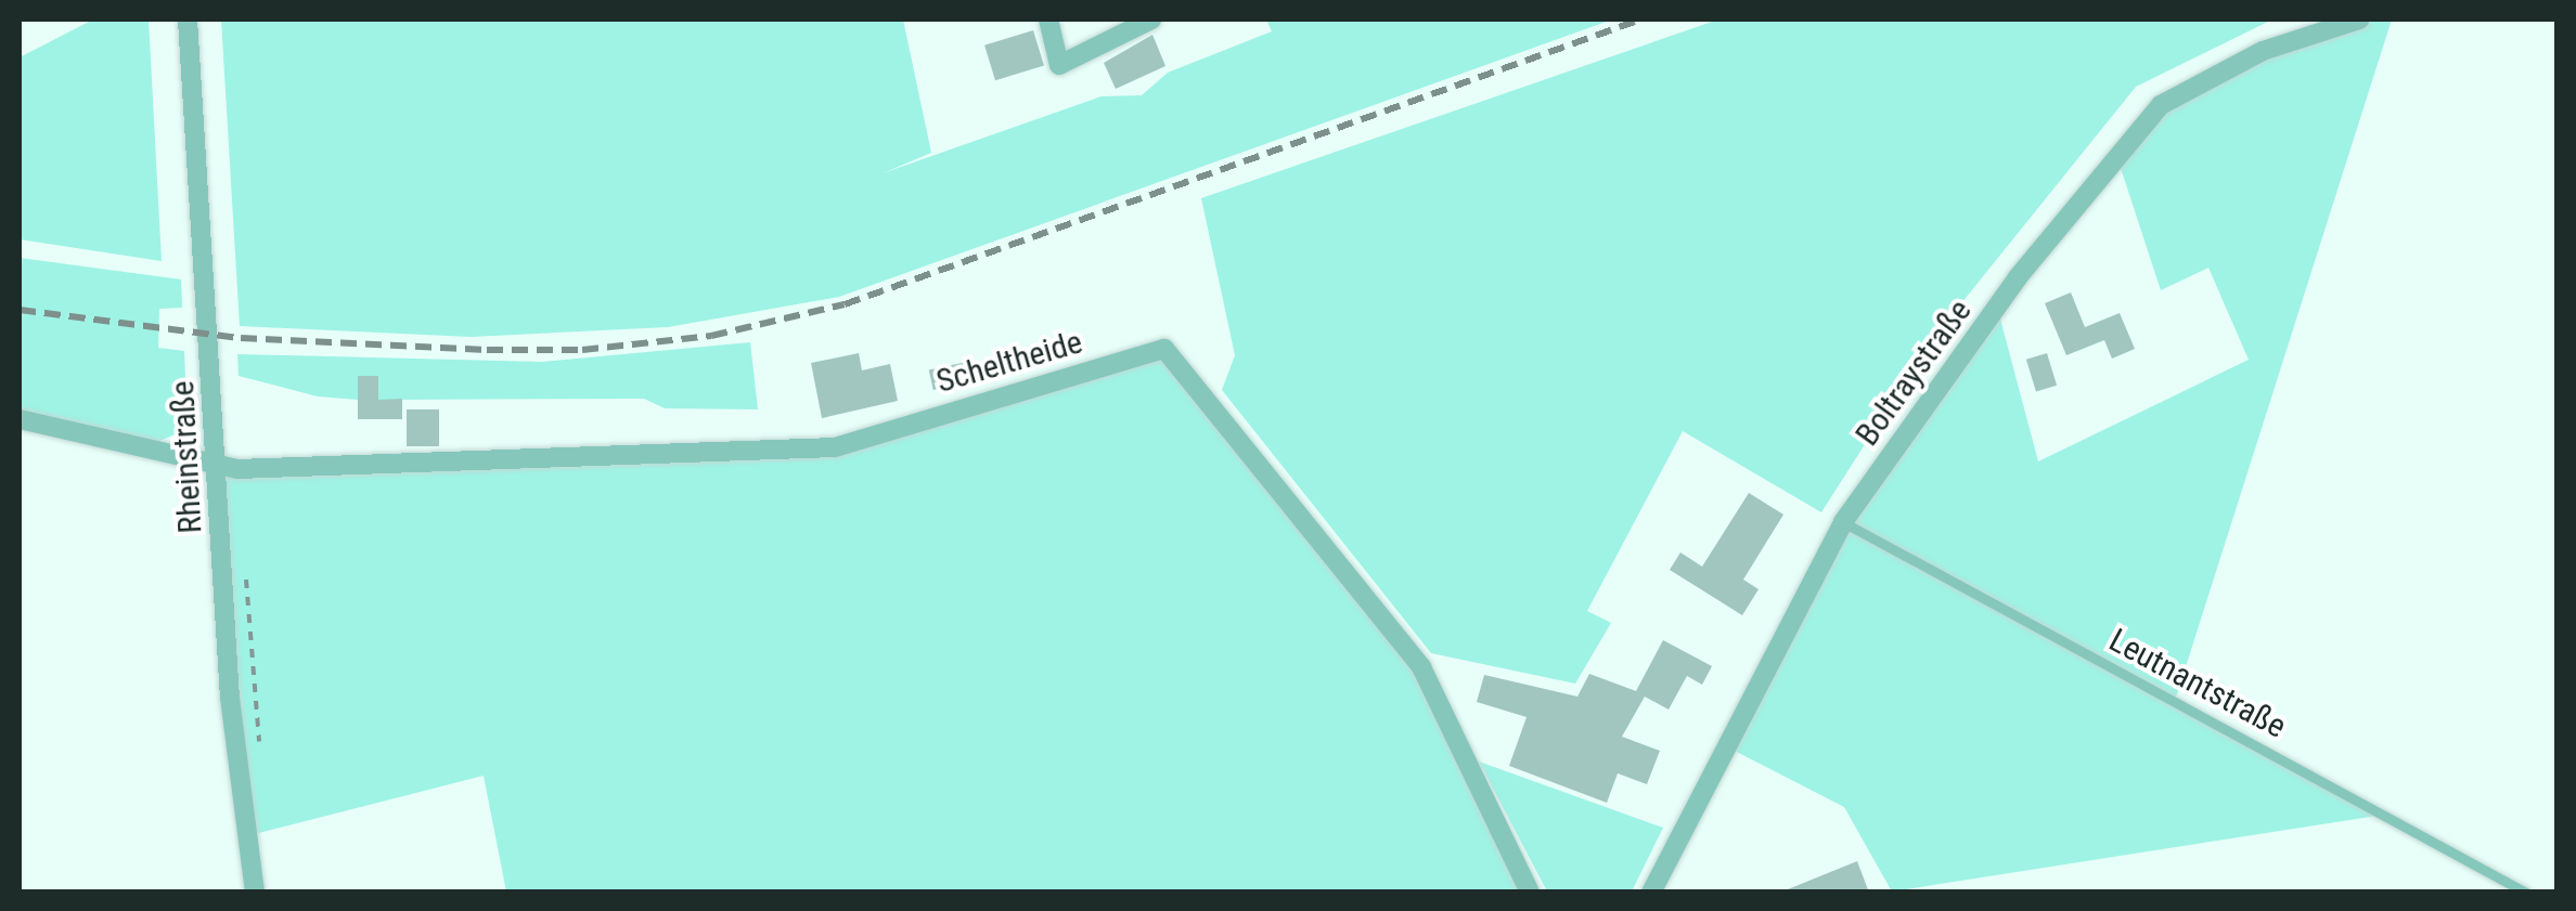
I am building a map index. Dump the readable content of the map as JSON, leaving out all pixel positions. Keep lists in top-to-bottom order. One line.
{"streets":{"street":["Scheltheide","Boltraystraße","Rheinstraße"],"lane":["Leutnantstraße"]},"crossings":[["Scheltheide","Rheinstraße"],["Boltraystraße","Leutnantstraße"]]}
